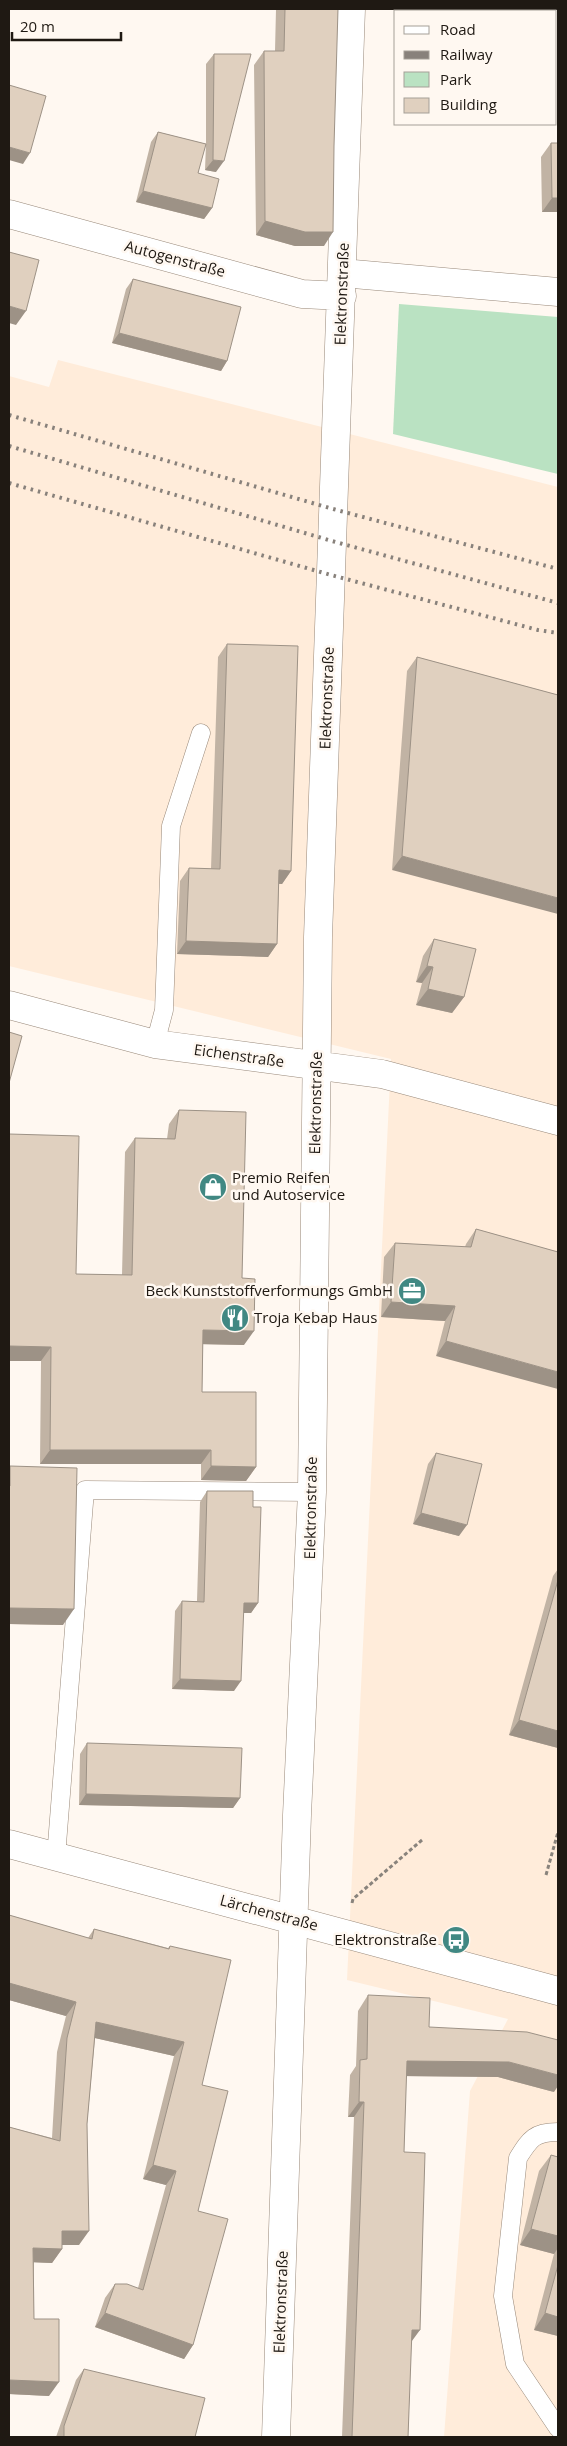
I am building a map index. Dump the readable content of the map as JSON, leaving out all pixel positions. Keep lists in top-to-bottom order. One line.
{"streets":{"street":["Autogenstraße","Elektronstraße","Eichenstraße","Lärchenstraße"]},"crossings":[["Autogenstraße","Elektronstraße"],["Elektronstraße","Eichenstraße"],["Elektronstraße","Lärchenstraße"]],"places":{"shop":["Premio Reifen und Autoservice"],"office":["Beck Kunststoffverformungs GmbH"],"restaurant":["Troja Kebap Haus"],"bus stop":["Elektronstraße"]},"legend":["Road","Railway","Park","Building"],"scale_bar":"20 m"}
